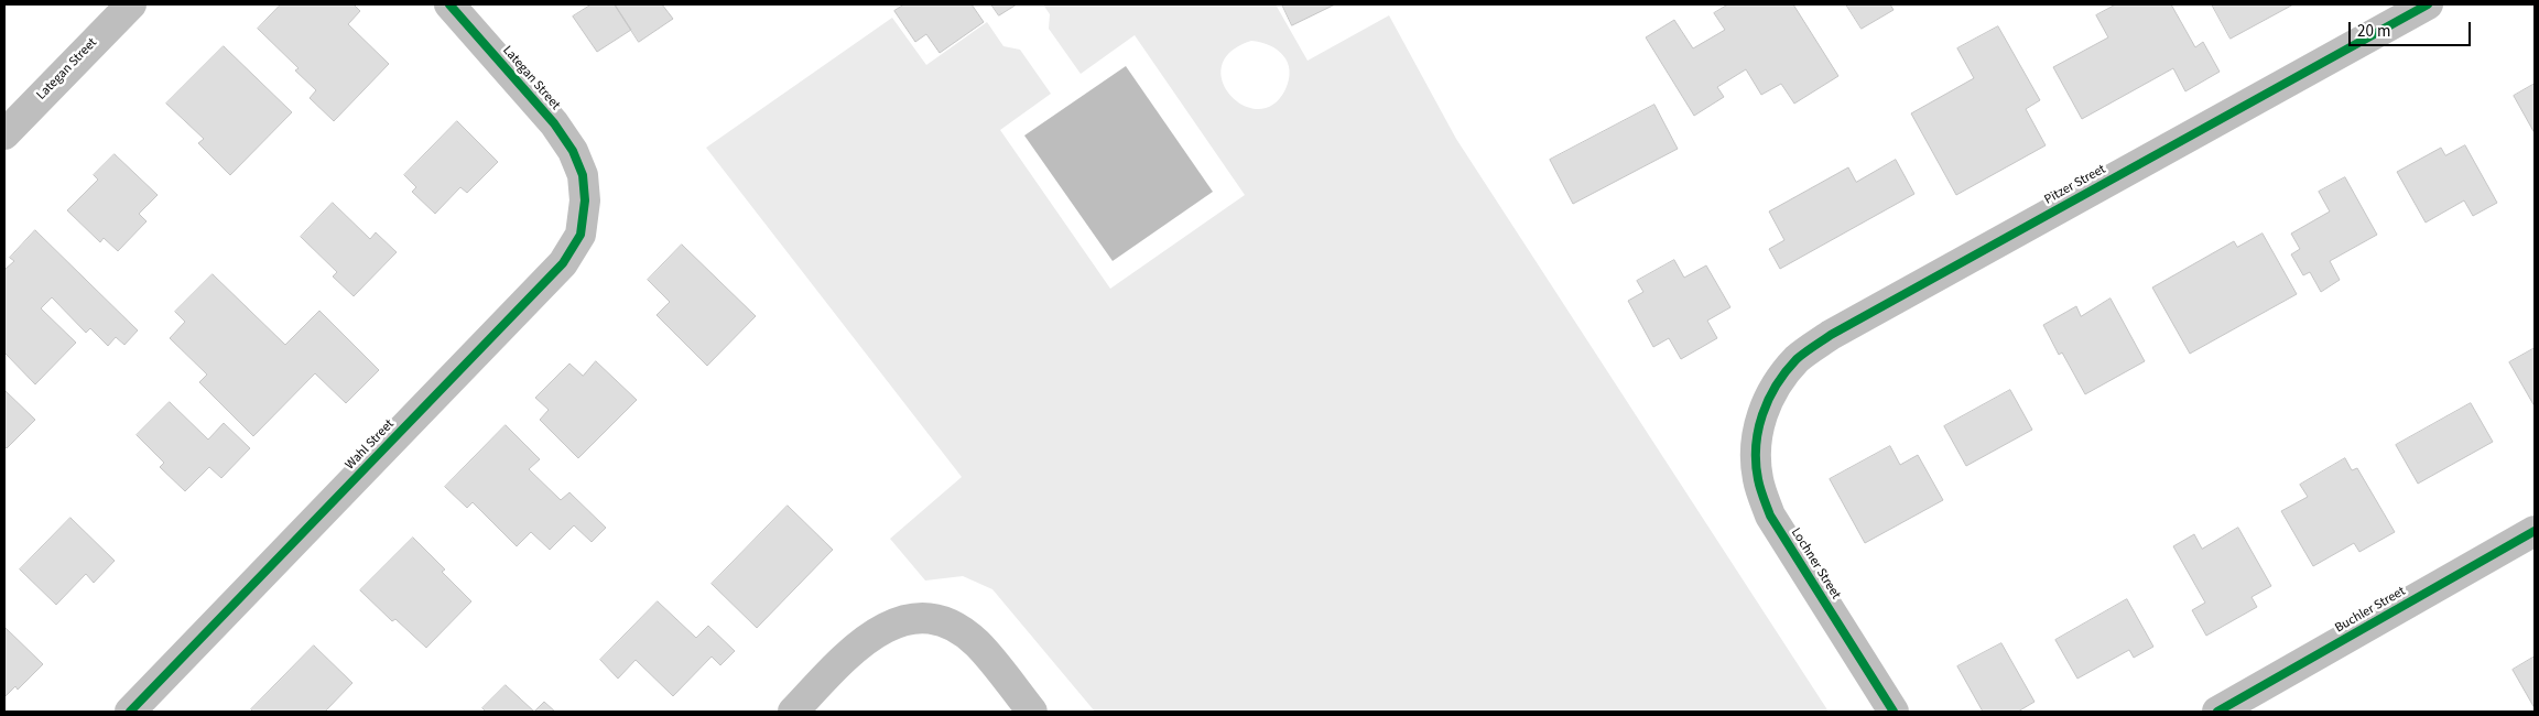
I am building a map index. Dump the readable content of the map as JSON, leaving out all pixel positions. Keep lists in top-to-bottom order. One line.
{"streets":{"street":["Lategan Street","Pitzer Street","Wahl Street","Lochner Street","Buchler Street"]},"crossings":[["Lategan Street","Wahl Street"],["Pitzer Street","Lochner Street"]],"scale_bar":"20 m"}
